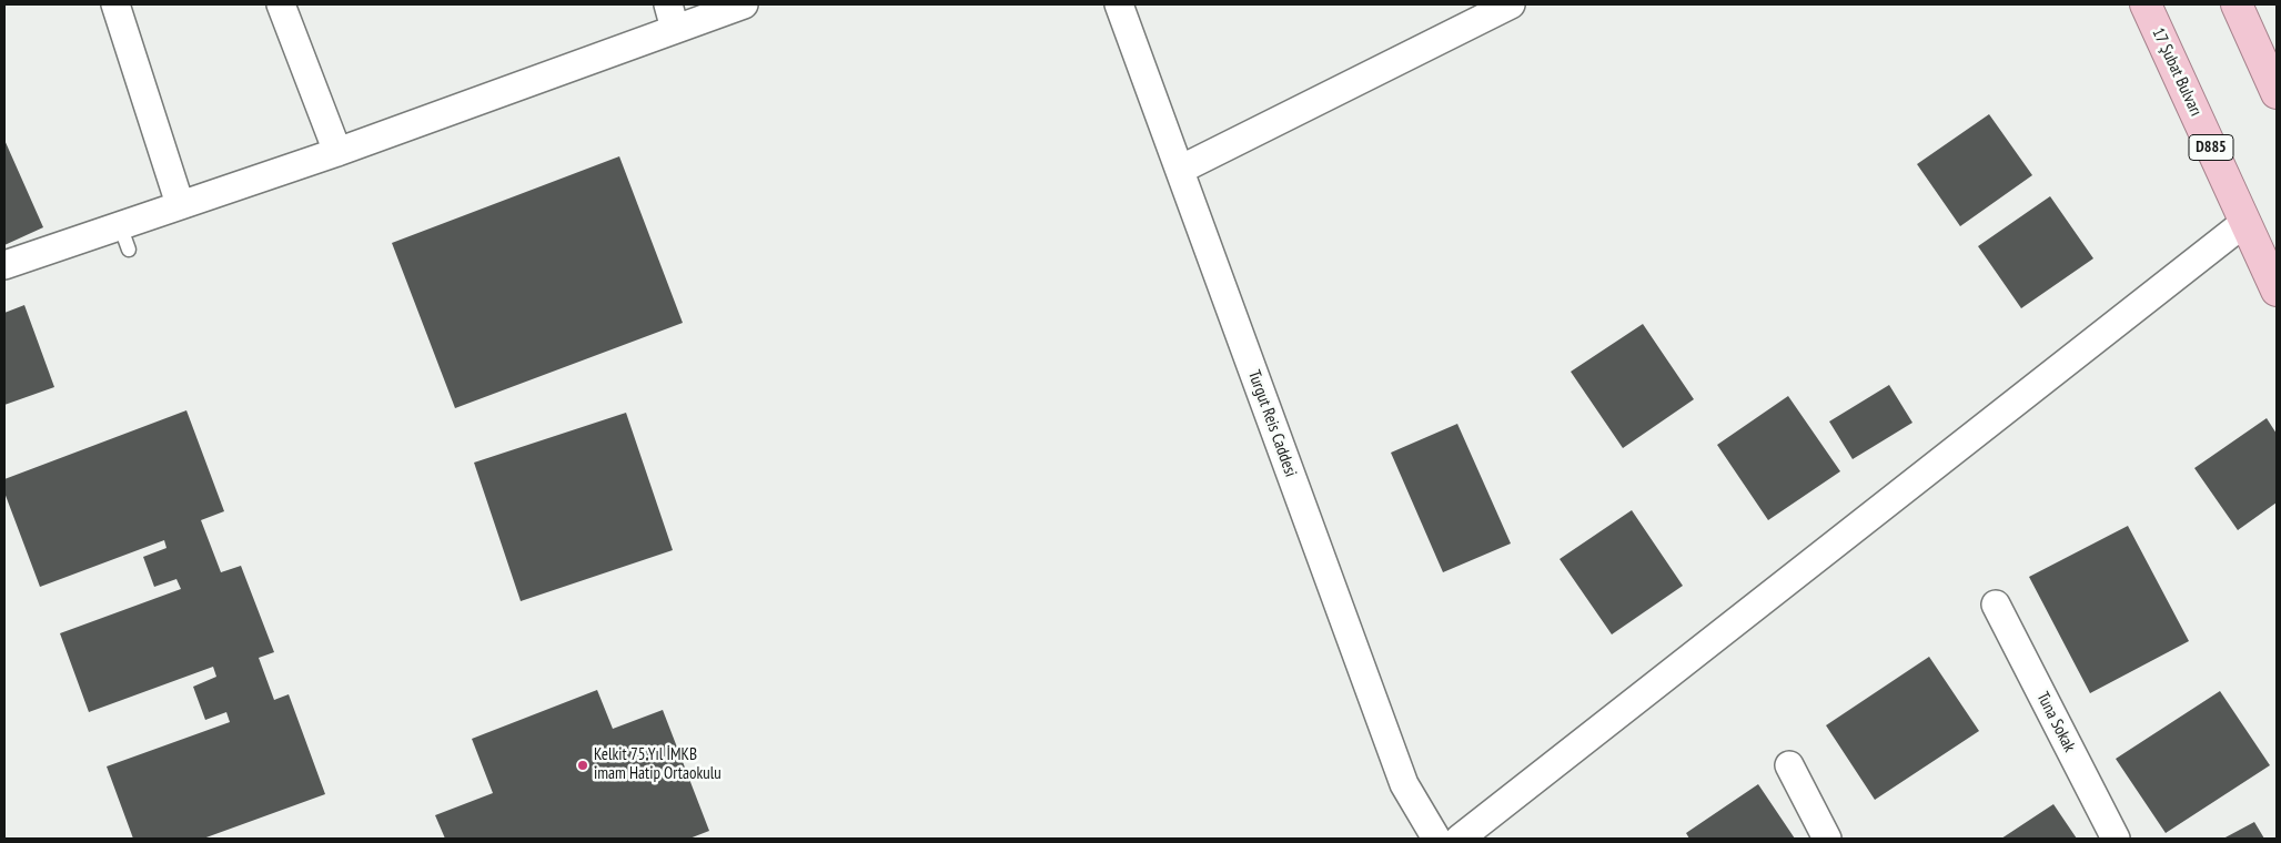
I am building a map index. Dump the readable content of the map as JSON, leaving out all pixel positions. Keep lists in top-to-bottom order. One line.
{"streets":{"highway":["17 Şubat Bulvarı","D885"],"street":["Turgut Reis Caddesi","Tuna Sokak"]},"places":["Kelkit 75.Yıl İMKB imam Hatip Ortaokulu"]}
